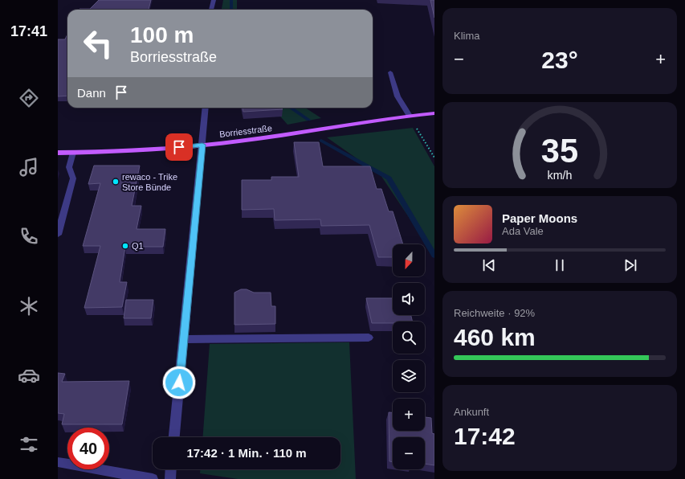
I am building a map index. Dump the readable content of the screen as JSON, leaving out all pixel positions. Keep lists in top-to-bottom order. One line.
{"streets":{"main road":["Borriesstraße"]},"places":["rewaco - Trike Store Bünde","Q1"],"north":"bottom","page":{"tabs":"17:41","tile":["Klima",["Reichweite · 92%","460 km"],["Ankunft","17:42"]],"turn":["100 m","Borriesstraße"],"heat":["−","23°","+"],"then":"Dann","song":["Paper Moons","Ada Vale"],"map_buttons":["+","−"],"limit":"40","trip":"17:42 · 1 Min. · 110 m","gauge":["35","km/h"]}}
